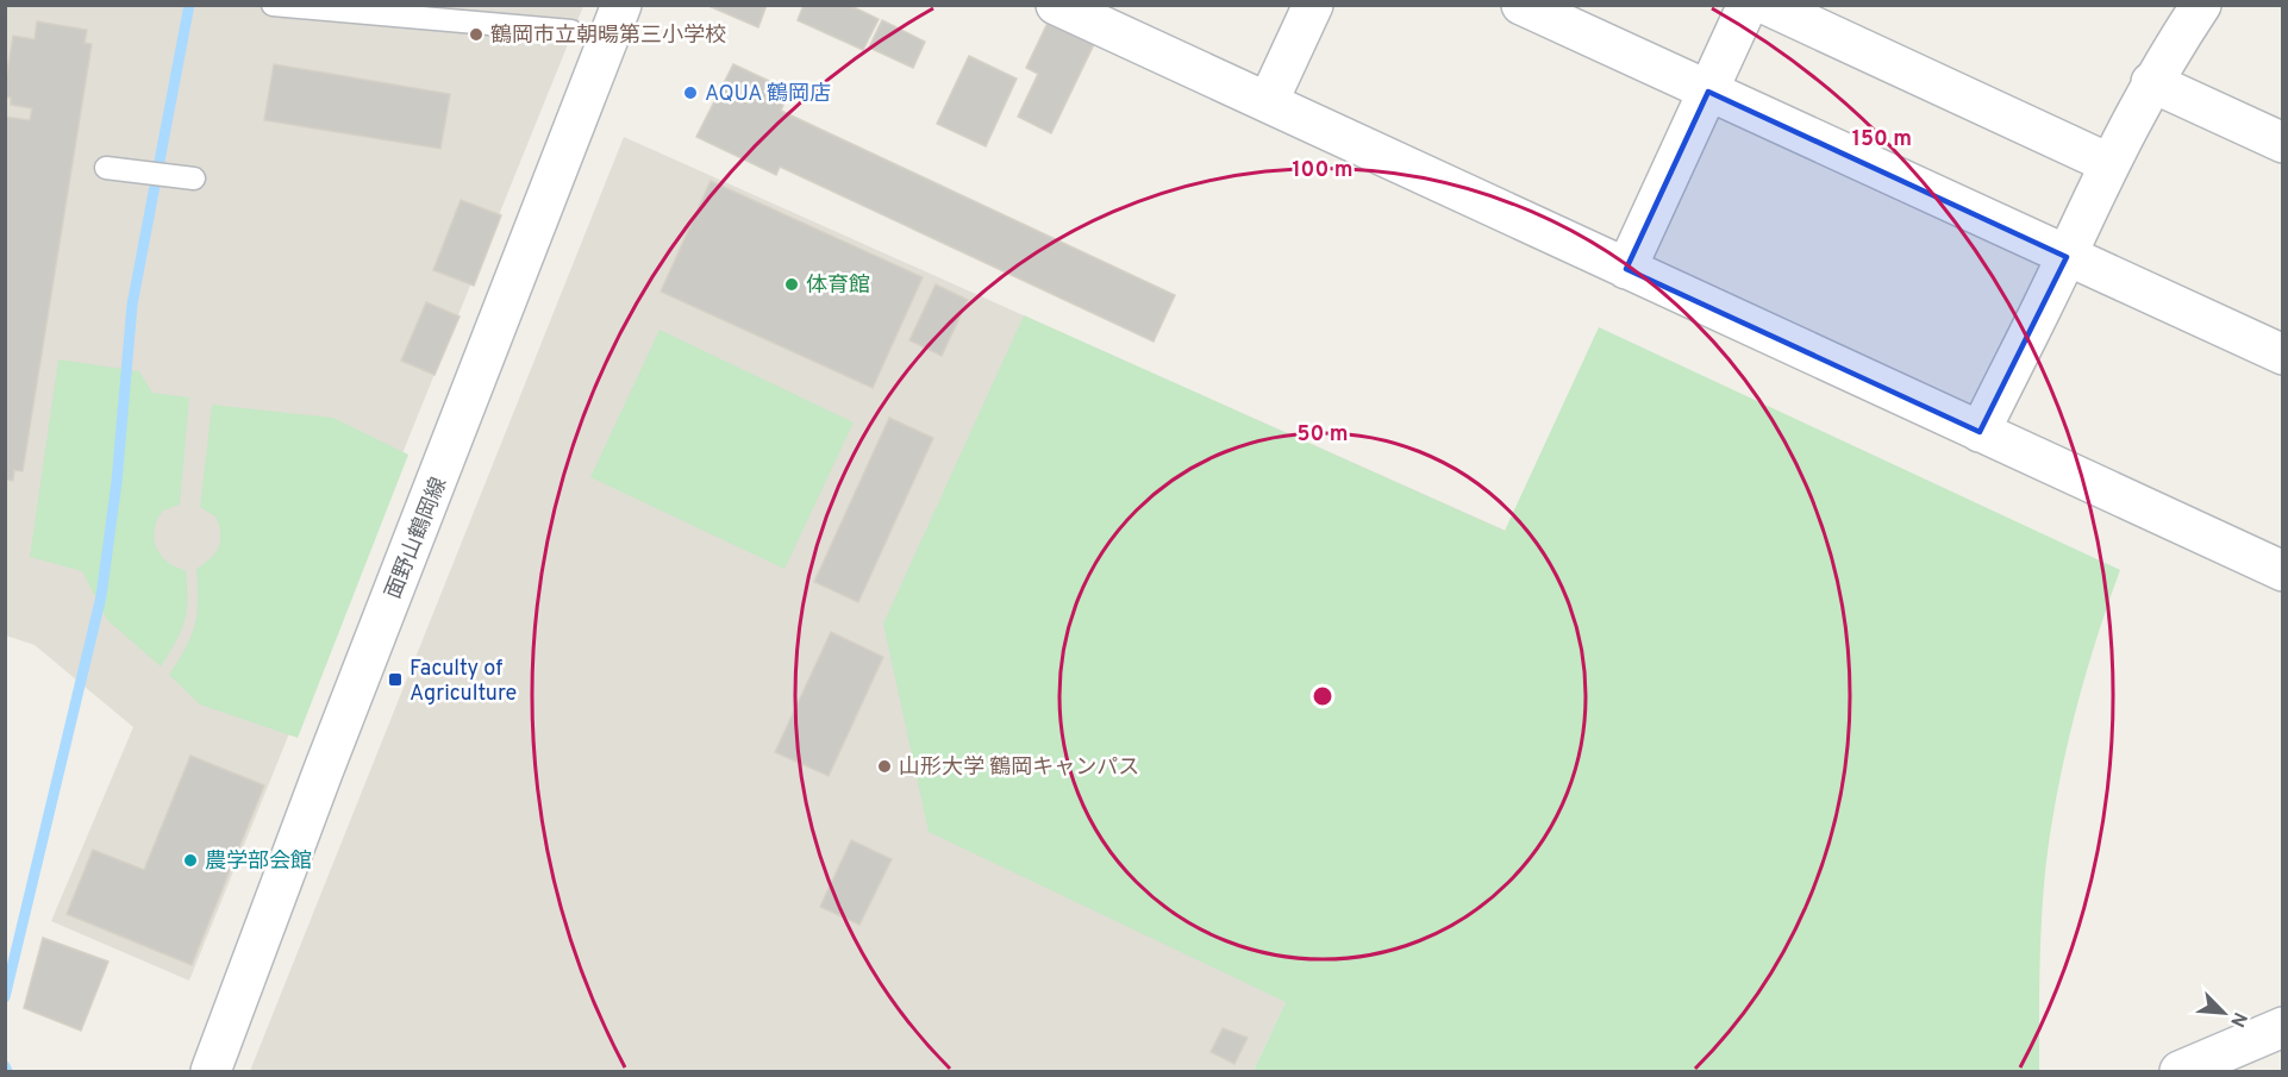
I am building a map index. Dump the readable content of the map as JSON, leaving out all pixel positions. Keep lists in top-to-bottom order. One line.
{"streets":{"street":["面野山鶴岡線"]},"places":{"other":["鶴岡市立朝暘第三小学校","AQUA 鶴岡店","体育館","山形大学 鶴岡キャンパス","農学部会館"],"transit":["Faculty of Agriculture"]},"north":"bottom right","rings":["150 m","100 m","50 m"]}
